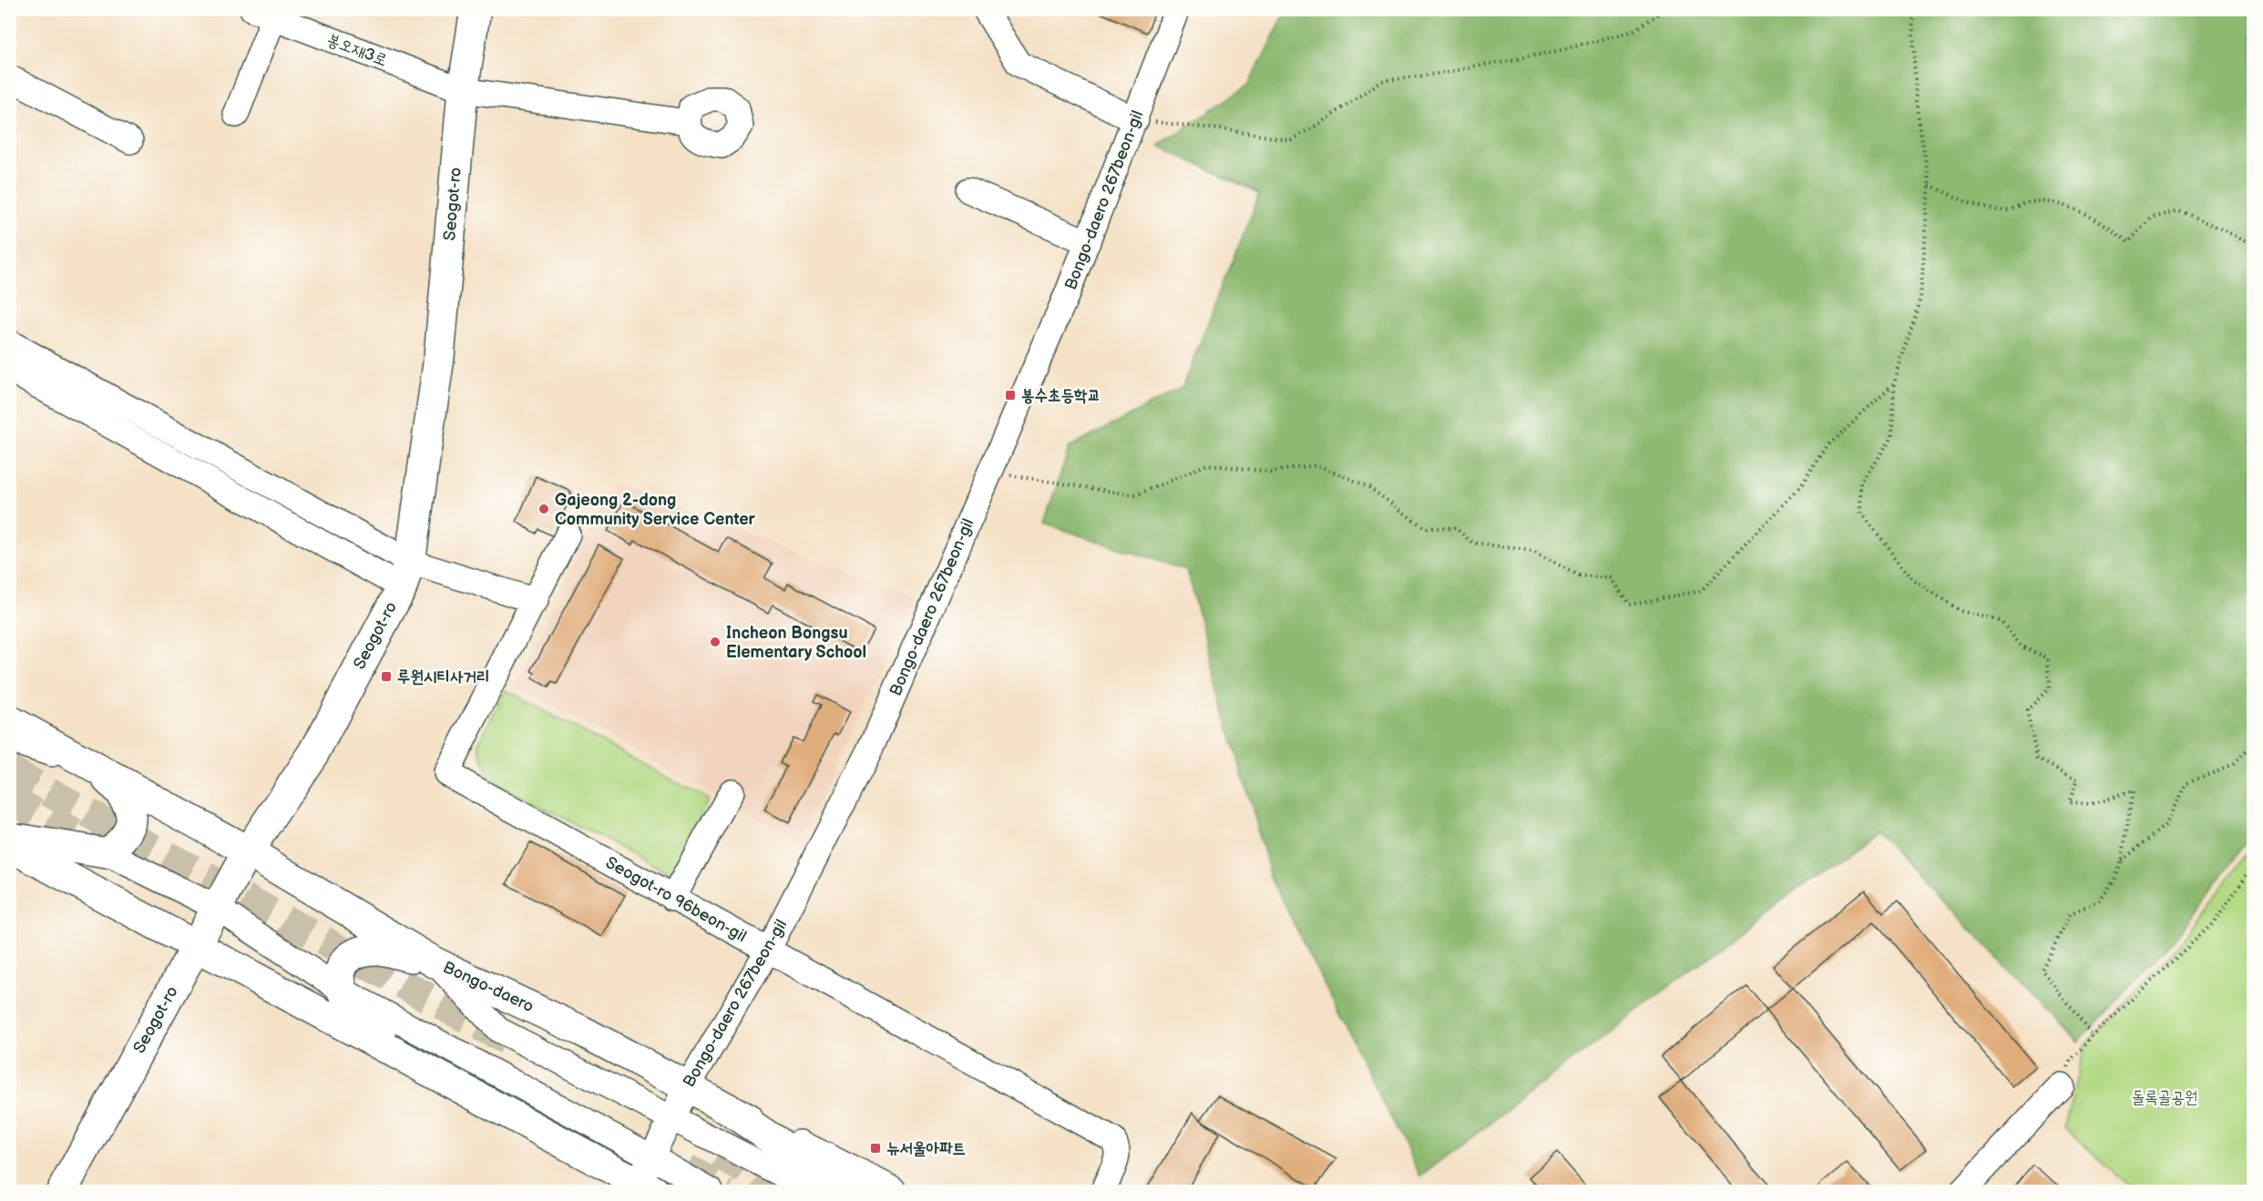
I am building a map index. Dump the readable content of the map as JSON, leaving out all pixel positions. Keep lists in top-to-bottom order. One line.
{"streets":{"main road":["Seogot-ro","Bongo-daero"],"street":["봉오재3로","Bongo-daero 267beon-gil","Seogot-ro 96beon-gil"]},"crossings":[["봉오재3로","Seogot-ro"],["Bongo-daero 267beon-gil","Seogot-ro 96beon-gil"],["Bongo-daero 267beon-gil","Bongo-daero"],["Seogot-ro","Bongo-daero"]],"parks":["돌록골공원"],"places":{"transit":["봉수초등학교","루원시티사거리","뉴서울아파트"],"other":["Gajeong 2-dong Community Service Center","Incheon Bongsu Elementary School"]}}
